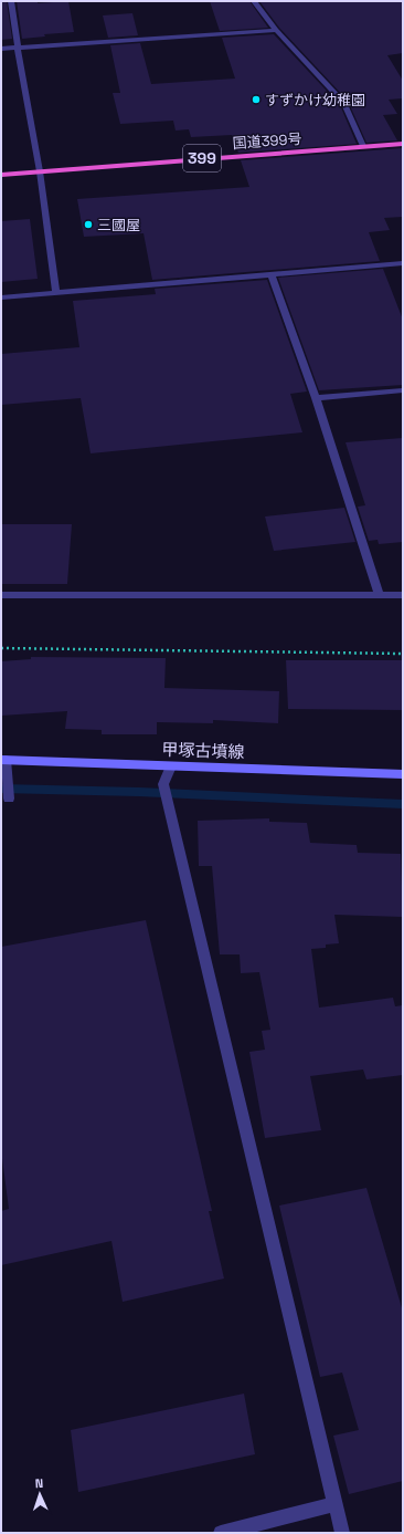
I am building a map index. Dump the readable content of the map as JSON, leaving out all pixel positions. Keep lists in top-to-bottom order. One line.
{"streets":{"highway":["国道399号","399"],"main road":["甲塚古墳線"]},"places":["すずかけ幼稚園","三國屋"],"north":"top"}
